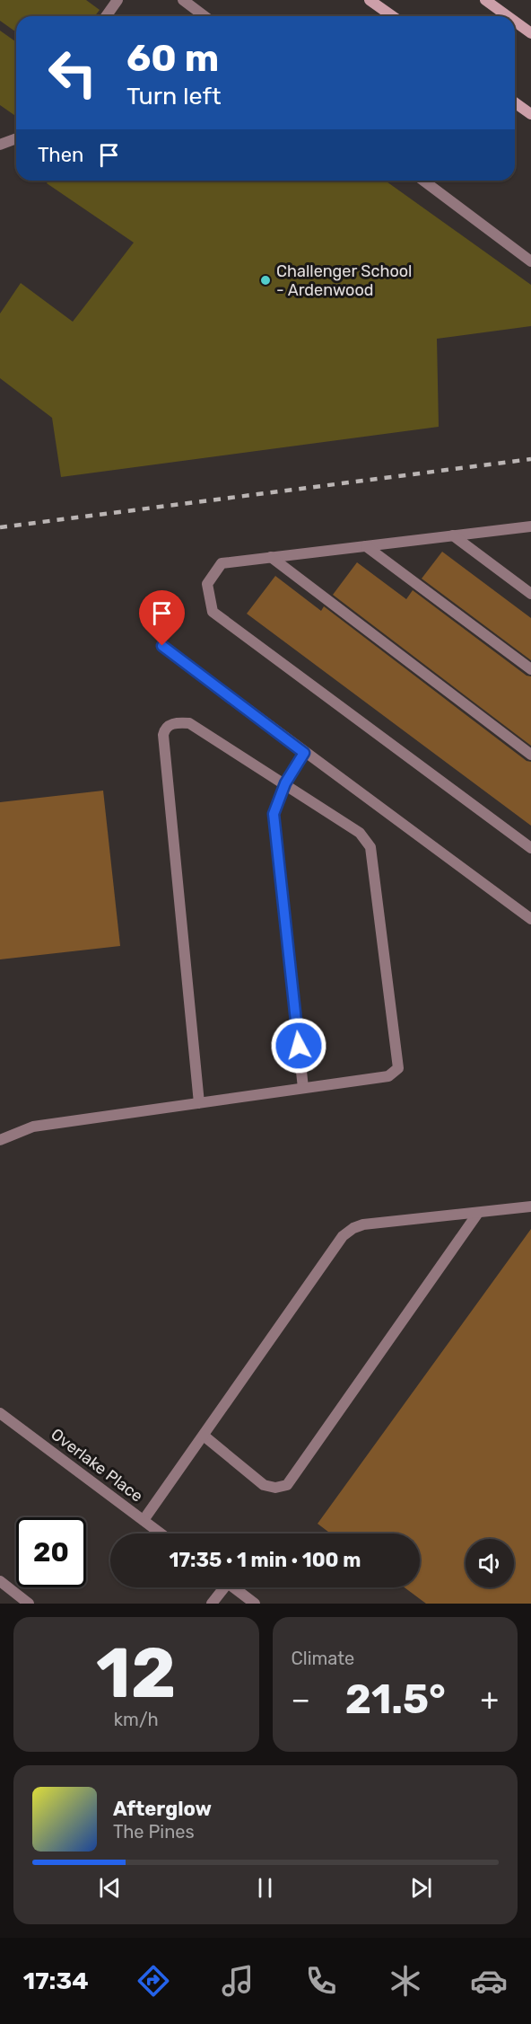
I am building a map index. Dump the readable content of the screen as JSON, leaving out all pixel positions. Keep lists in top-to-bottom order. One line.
{"streets":{"street":["Overlake Place"]},"places":["Challenger School - Ardenwood"],"page":{"turn":["60 m","Turn left"],"then":"Then","limit":"20","trip":"17:35 · 1 min · 100 m","tile":[["12","km/h"],"Climate"],"heat":["−","21.5°","+"],"song":["Afterglow","The Pines"],"tabs":"17:34"}}
